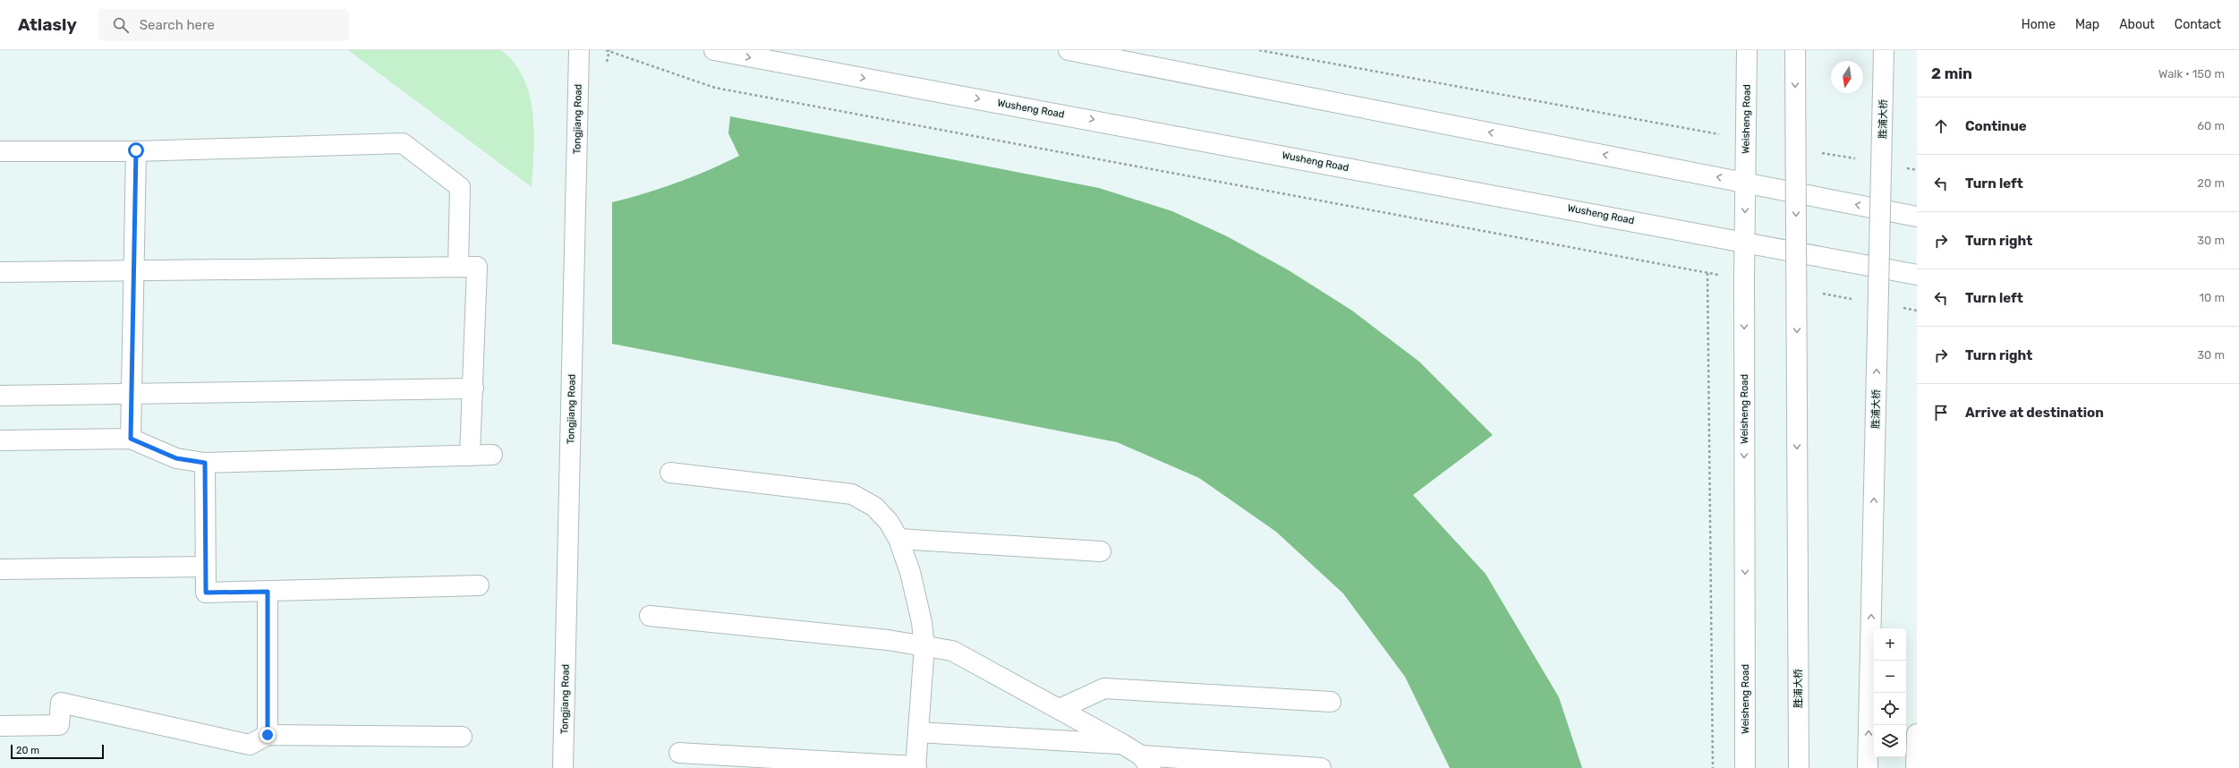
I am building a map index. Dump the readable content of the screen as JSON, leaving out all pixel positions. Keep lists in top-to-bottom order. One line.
{"streets":{"street":["Wusheng Road","Tongjiang Road","Weisheng Road","胜浦大桥"]},"crossings":[["Wusheng Road","Weisheng Road"]],"one_way":["Weisheng Road"],"scale_bar":"20 m","north":"bottom","page":{"header":"Atlasly","search":"Search here","nav":["Home","Map","About","Contact"],"heading":["2 min","Walk · 150 m"],"list":[["Continue","60 m"],["Turn left","20 m"],["Turn right","30 m"],["Turn left","10 m"],["Turn right","30 m"],"Arrive at destination"],"map_buttons":["+","−"],"scale":"20 m"}}
